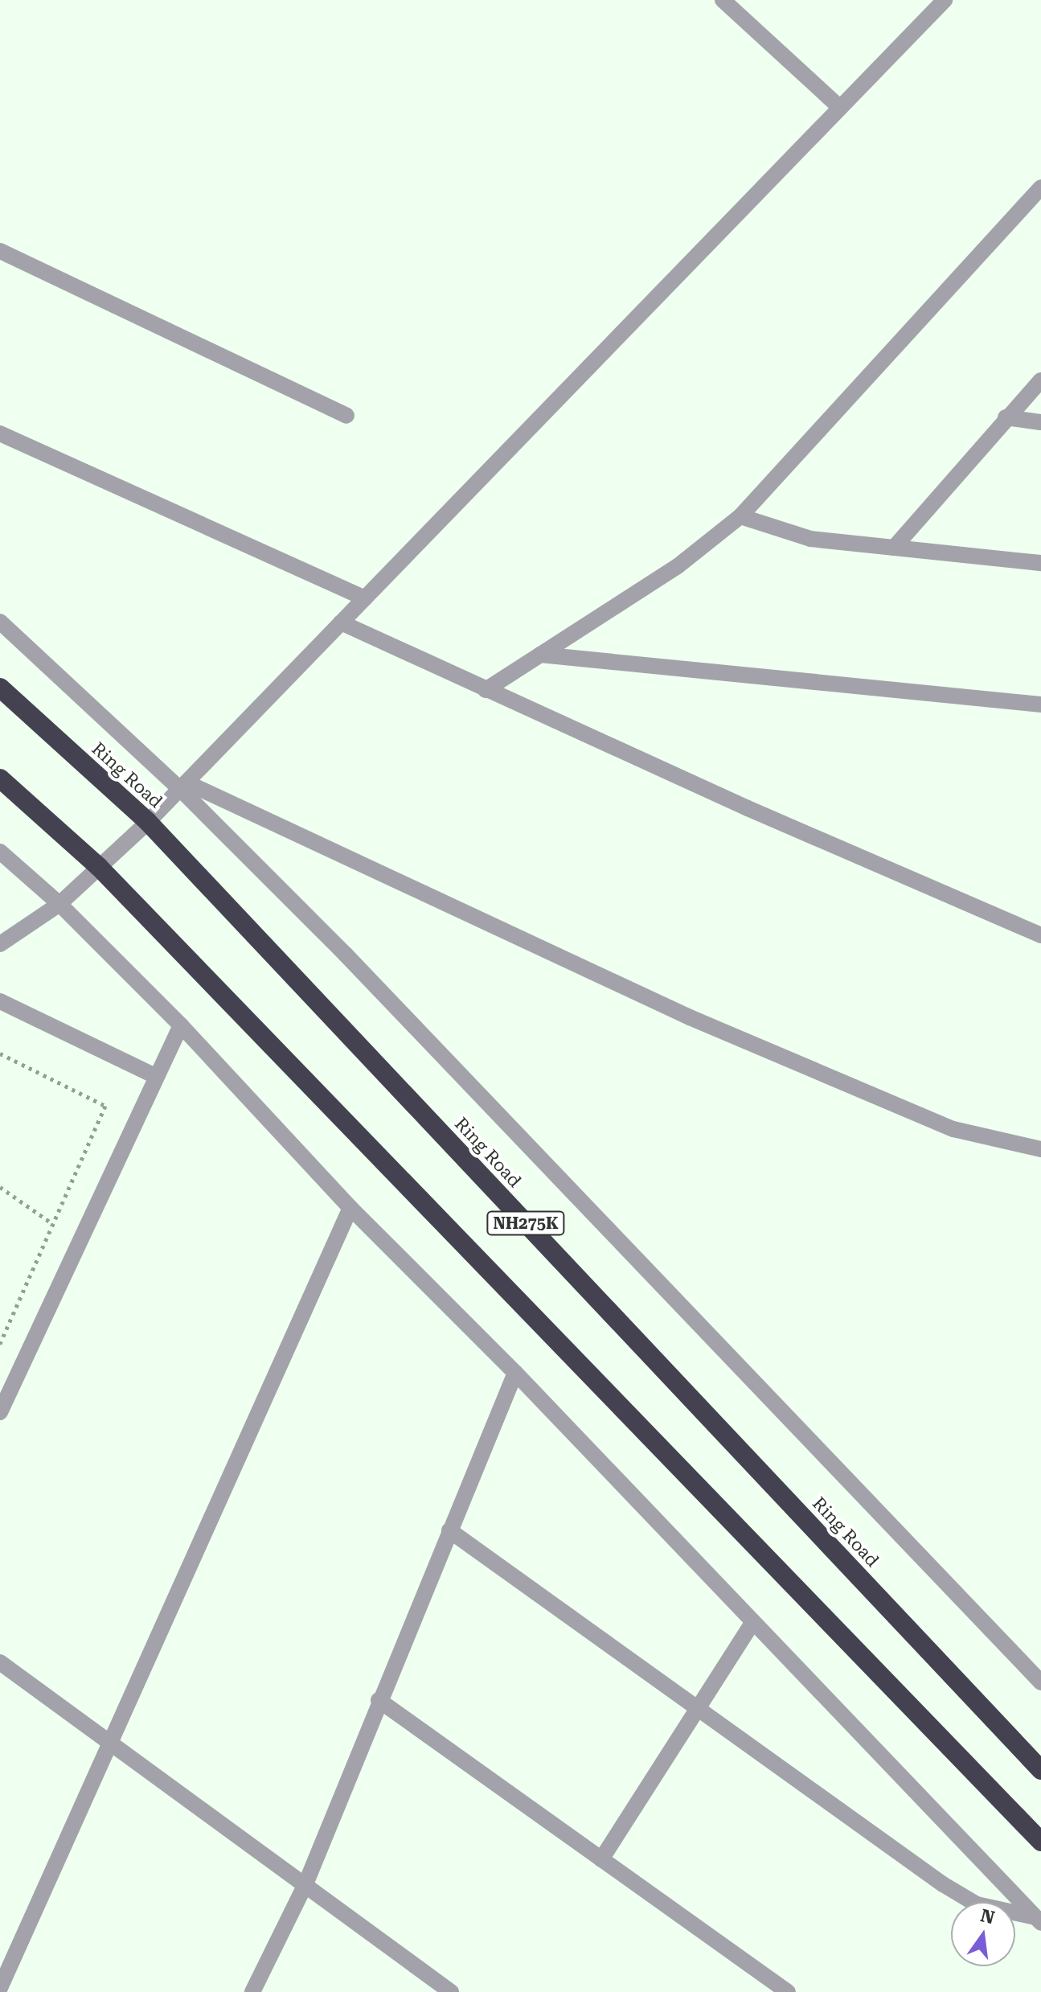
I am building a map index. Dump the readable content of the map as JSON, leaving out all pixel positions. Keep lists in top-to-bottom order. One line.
{"streets":{"highway":["Ring Road","NH275K"]},"north":"top"}
